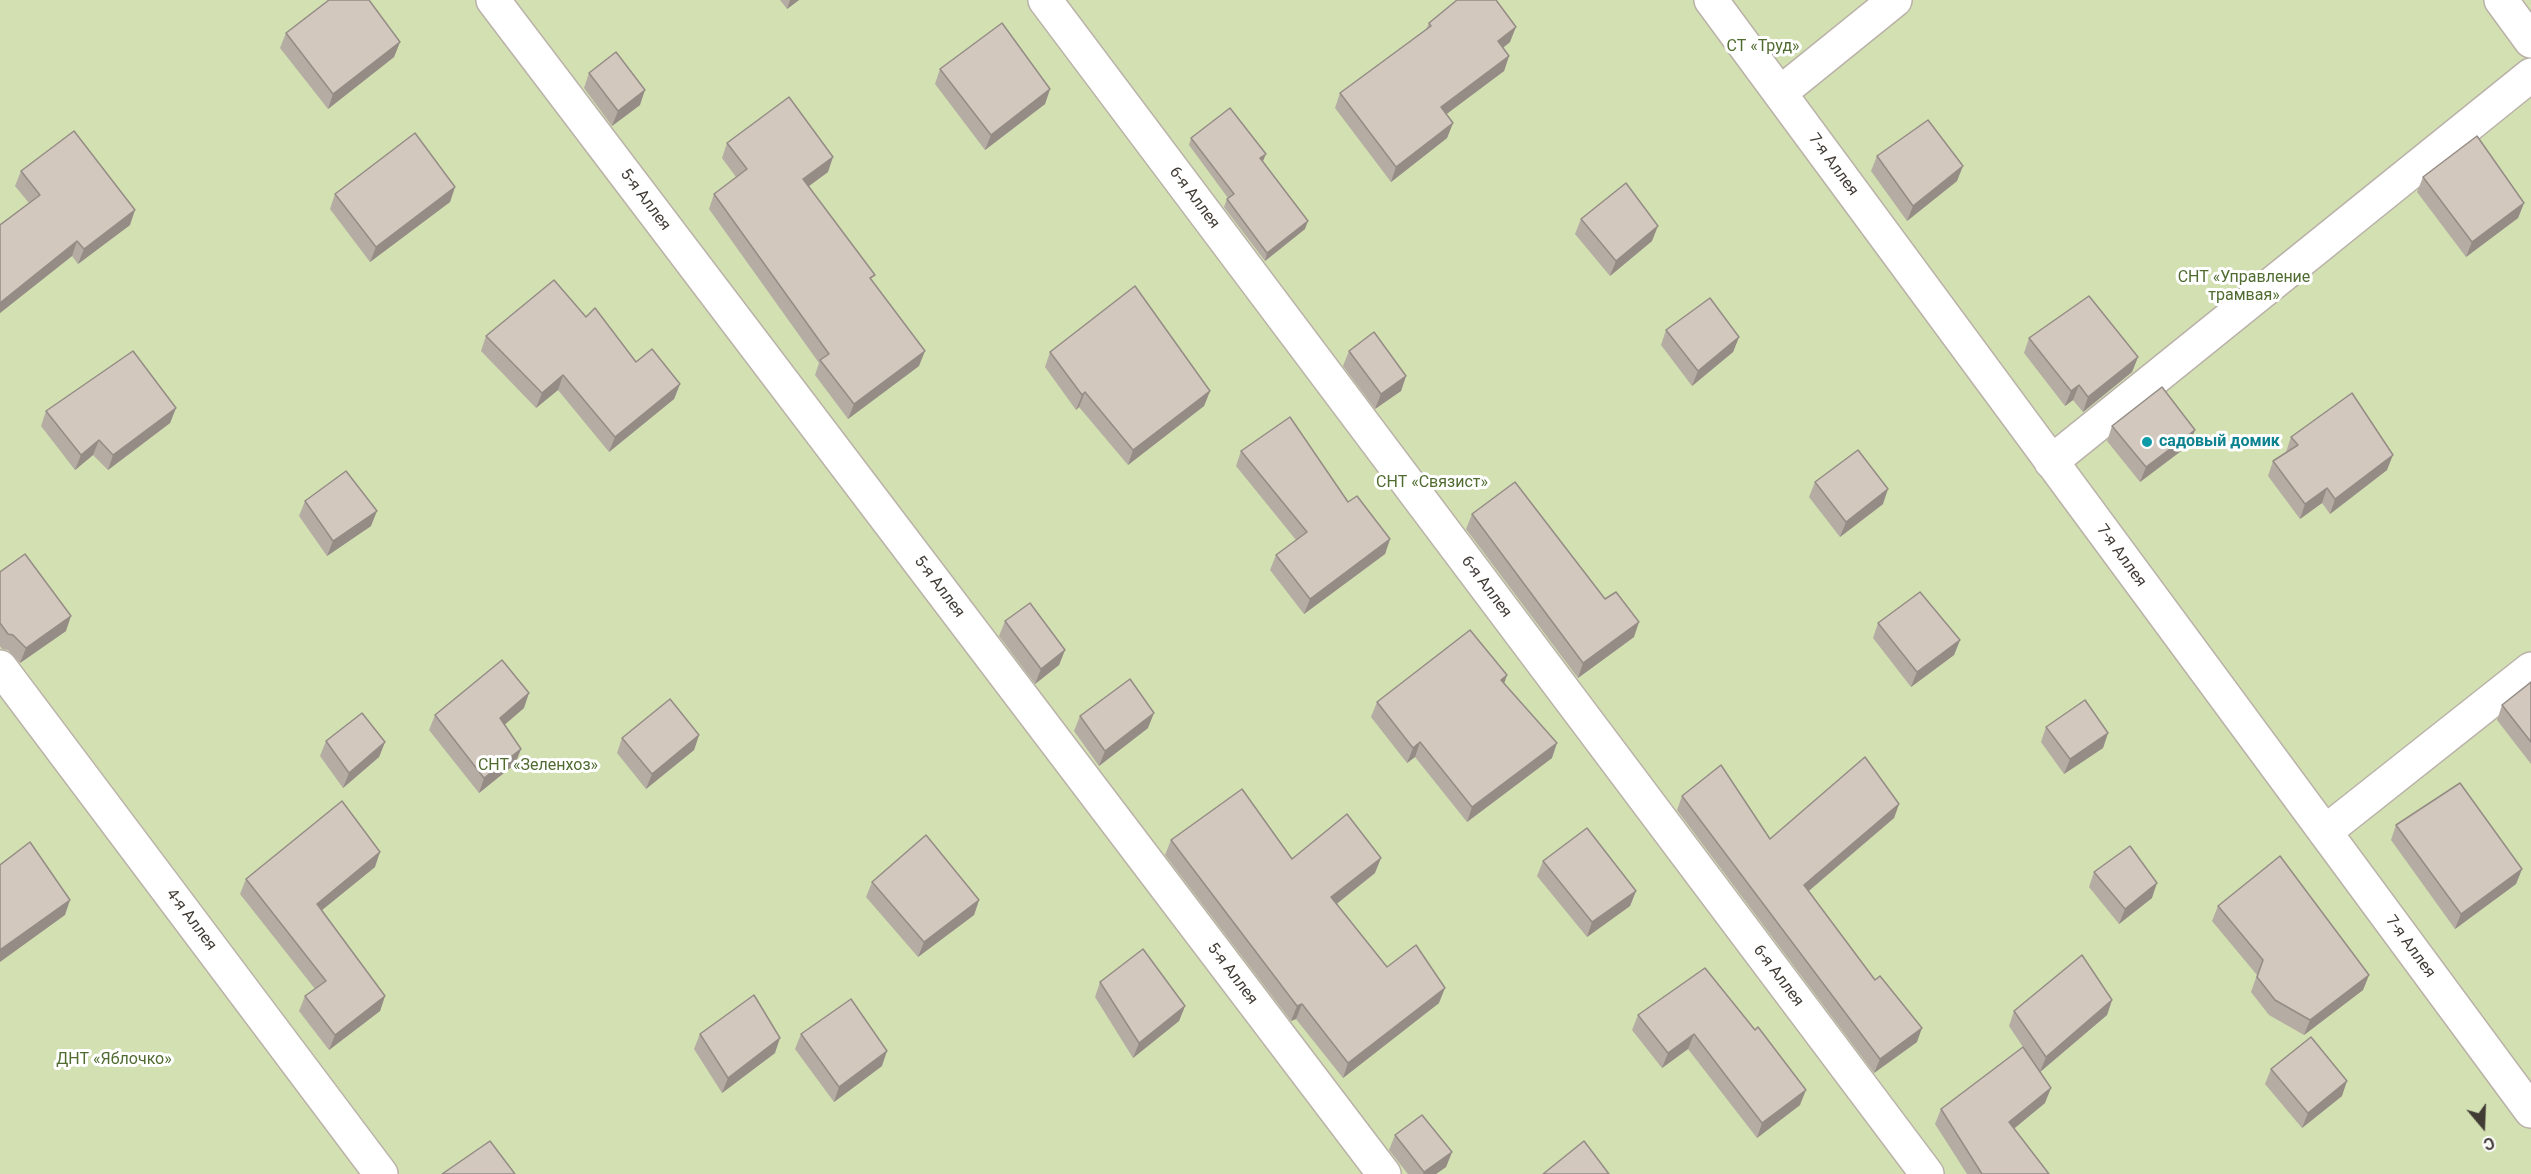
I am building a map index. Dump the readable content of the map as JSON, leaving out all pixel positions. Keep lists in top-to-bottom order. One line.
{"streets":{"lane":["7-я Аллея","6-я Аллея","5-я Аллея","4-я Аллея"]},"parks":["СТ «Труд»","СНТ «Управление трамвая»","СНТ «Связист»","СНТ «Зеленхоз»","ДНТ «Яблочко»"],"places":["садовый домик"],"north":"bottom"}
